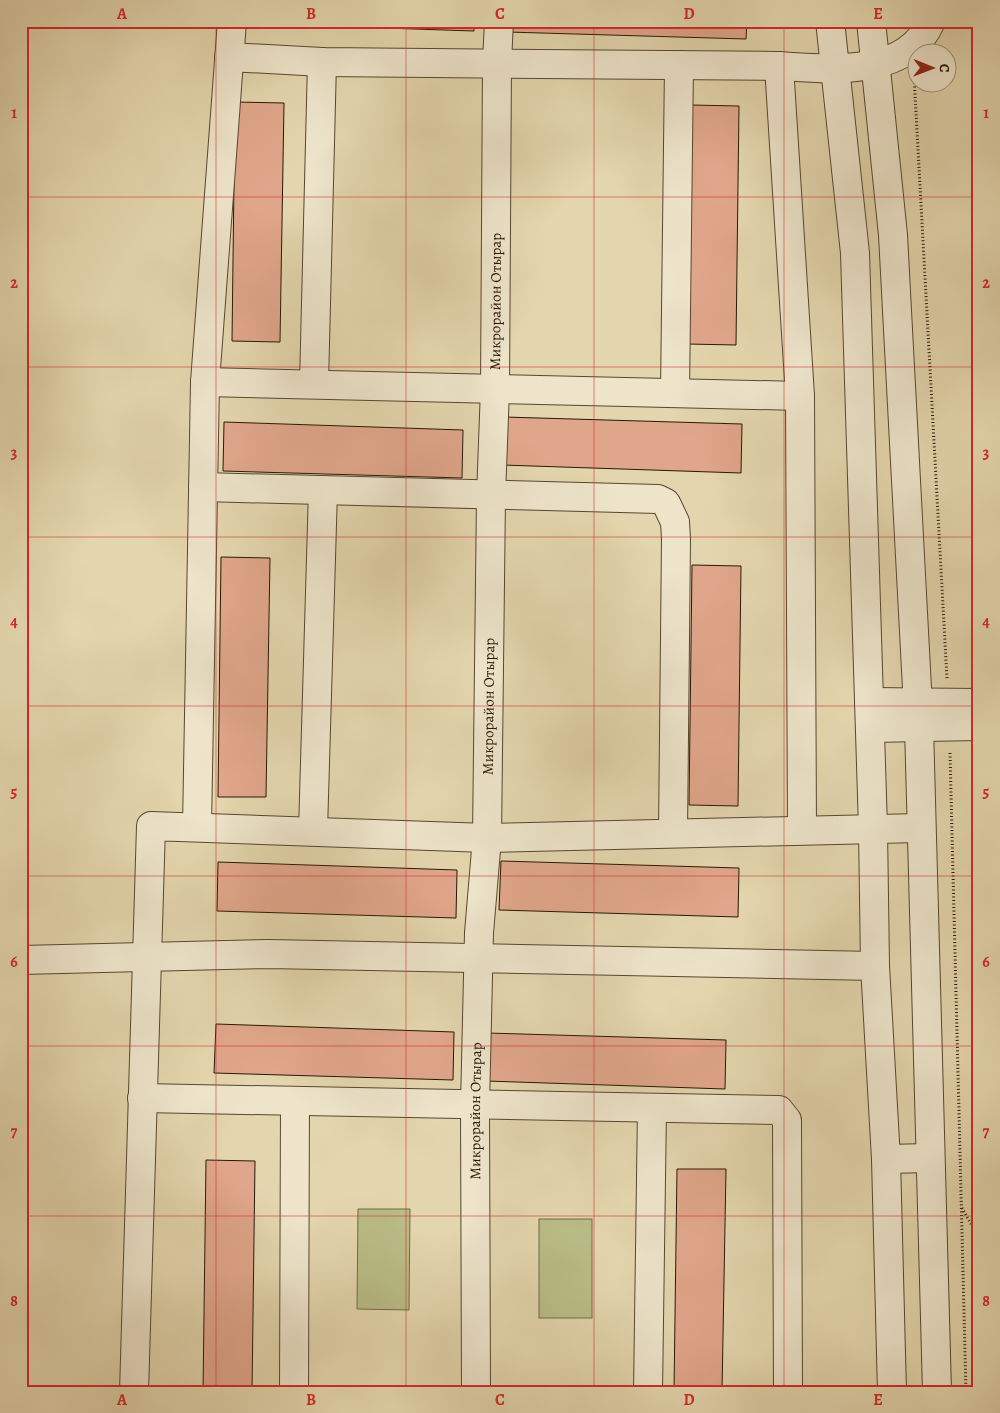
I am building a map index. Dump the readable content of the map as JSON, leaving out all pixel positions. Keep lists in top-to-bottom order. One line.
{"streets":{"street":["Микрорайон Отырар"]},"north":"right","grid":{"columns":["A","B","C","D","E"],"rows":["1","2","3","4","5","6","7","8"]}}
